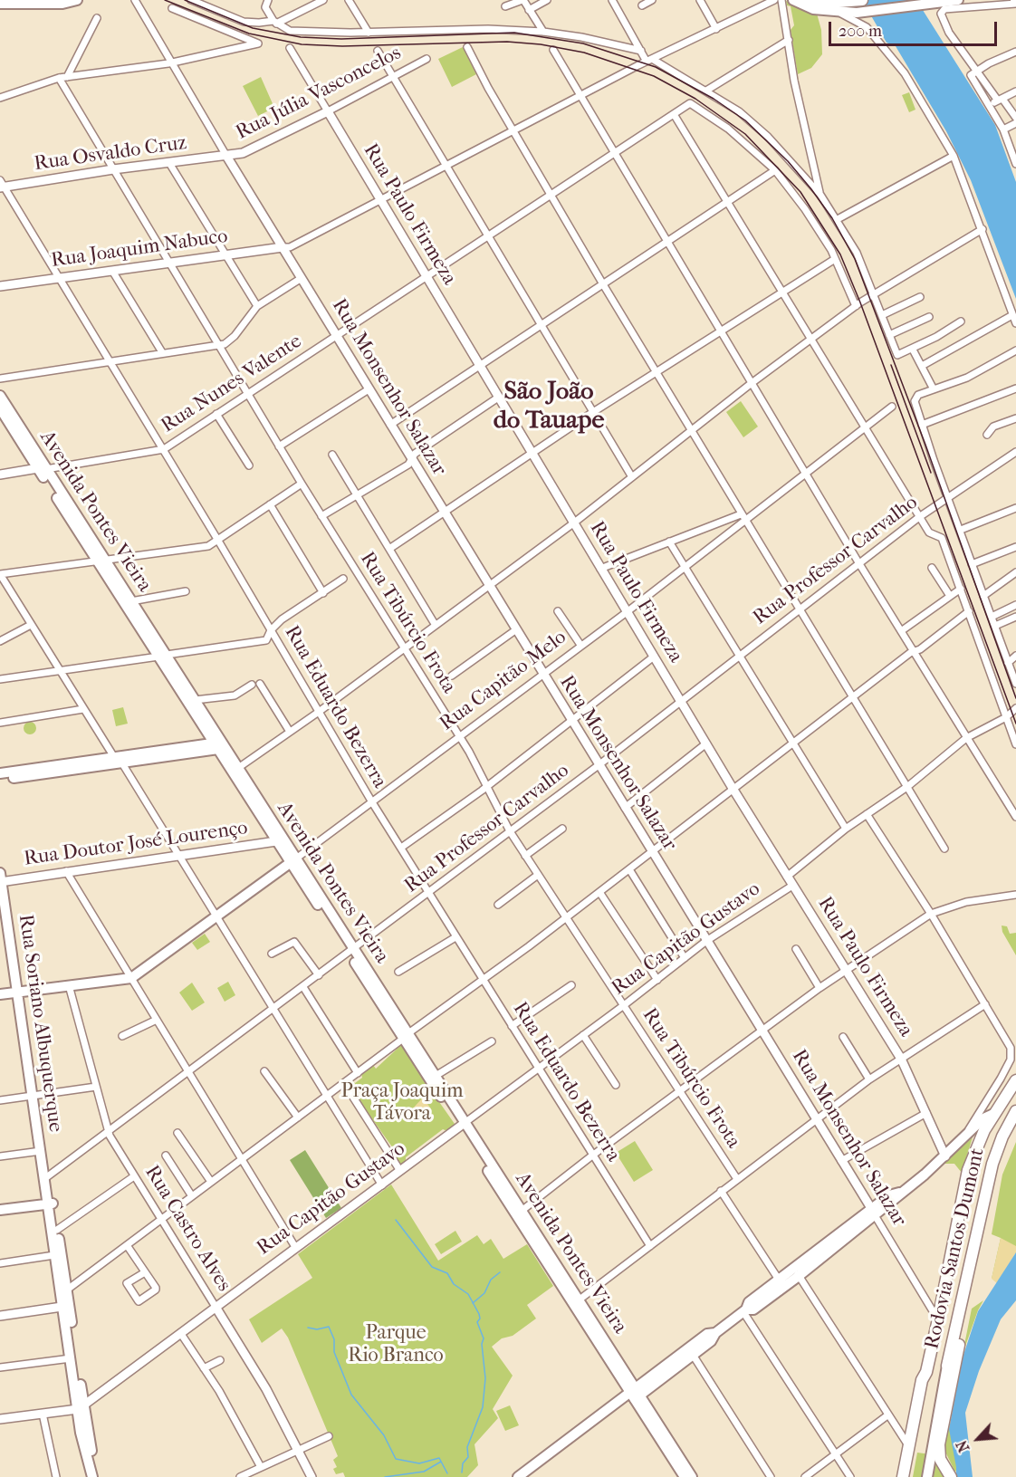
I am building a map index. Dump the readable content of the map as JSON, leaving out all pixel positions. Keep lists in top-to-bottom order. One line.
{"streets":{"highway":["Rodovia Santos Dumont"],"main road":["Avenida Pontes Vieira","Rua Capitão Melo","Rua Soriano Albuquerque"],"street":["Rua Júlia Vasconcelos","Rua Osvaldo Cruz","Rua Paulo Firmeza","Rua Joaquim Nabuco","Rua Nunes Valente","Rua Monsenhor Salazar","Rua Professor Carvalho","Rua Tibúrcio Frota","Rua Eduardo Bezerra","Rua Doutor José Lourenço","Rua Capitão Gustavo","Rua Castro Alves"]},"crossings":[["Rua Júlia Vasconcelos","Rua Osvaldo Cruz"],["Rua Júlia Vasconcelos","Rua Paulo Firmeza"],["Rua Júlia Vasconcelos","Rua Monsenhor Salazar"],["Rua Osvaldo Cruz","Rua Monsenhor Salazar"],["Rua Osvaldo Cruz","Rua Tibúrcio Frota"],["Rua Osvaldo Cruz","Rua Eduardo Bezerra"],["Rua Paulo Firmeza","Rua Nunes Valente"],["Rua Paulo Firmeza","Rua Professor Carvalho"],["Rua Paulo Firmeza","Rua Capitão Melo"],["Rua Paulo Firmeza","Rua Capitão Gustavo"],["Rua Joaquim Nabuco","Rua Monsenhor Salazar"],["Rua Joaquim Nabuco","Rua Tibúrcio Frota"],["Rua Joaquim Nabuco","Rua Eduardo Bezerra"],["Rua Nunes Valente","Rua Monsenhor Salazar"],["Rua Nunes Valente","Avenida Pontes Vieira"],["Rua Nunes Valente","Rua Tibúrcio Frota"],["Rua Nunes Valente","Rua Eduardo Bezerra"],["Rua Monsenhor Salazar","Rua Professor Carvalho"],["Rua Monsenhor Salazar","Rua Capitão Melo"],["Rua Monsenhor Salazar","Rua Capitão Gustavo"],["Rua Monsenhor Salazar","Rodovia Santos Dumont"],["Avenida Pontes Vieira","Rua Professor Carvalho"],["Avenida Pontes Vieira","Rua Capitão Melo"],["Avenida Pontes Vieira","Rua Doutor José Lourenço"],["Avenida Pontes Vieira","Rua Capitão Gustavo"],["Rua Professor Carvalho","Rua Tibúrcio Frota"],["Rua Professor Carvalho","Rua Eduardo Bezerra"],["Rua Professor Carvalho","Rua Soriano Albuquerque"],["Rua Professor Carvalho","Rua Castro Alves"],["Rua Tibúrcio Frota","Rua Capitão Melo"],["Rua Tibúrcio Frota","Rua Capitão Gustavo"],["Rua Capitão Melo","Rua Eduardo Bezerra"],["Rua Eduardo Bezerra","Rua Capitão Gustavo"],["Rua Doutor José Lourenço","Rua Soriano Albuquerque"],["Rua Capitão Gustavo","Rua Soriano Albuquerque"],["Rua Capitão Gustavo","Rua Castro Alves"]],"districts":["São João do Tauape"],"parks":["Praça Joaquim Távora","Parque Rio Branco"],"scale_bar":"200 m","north":"bottom left"}
